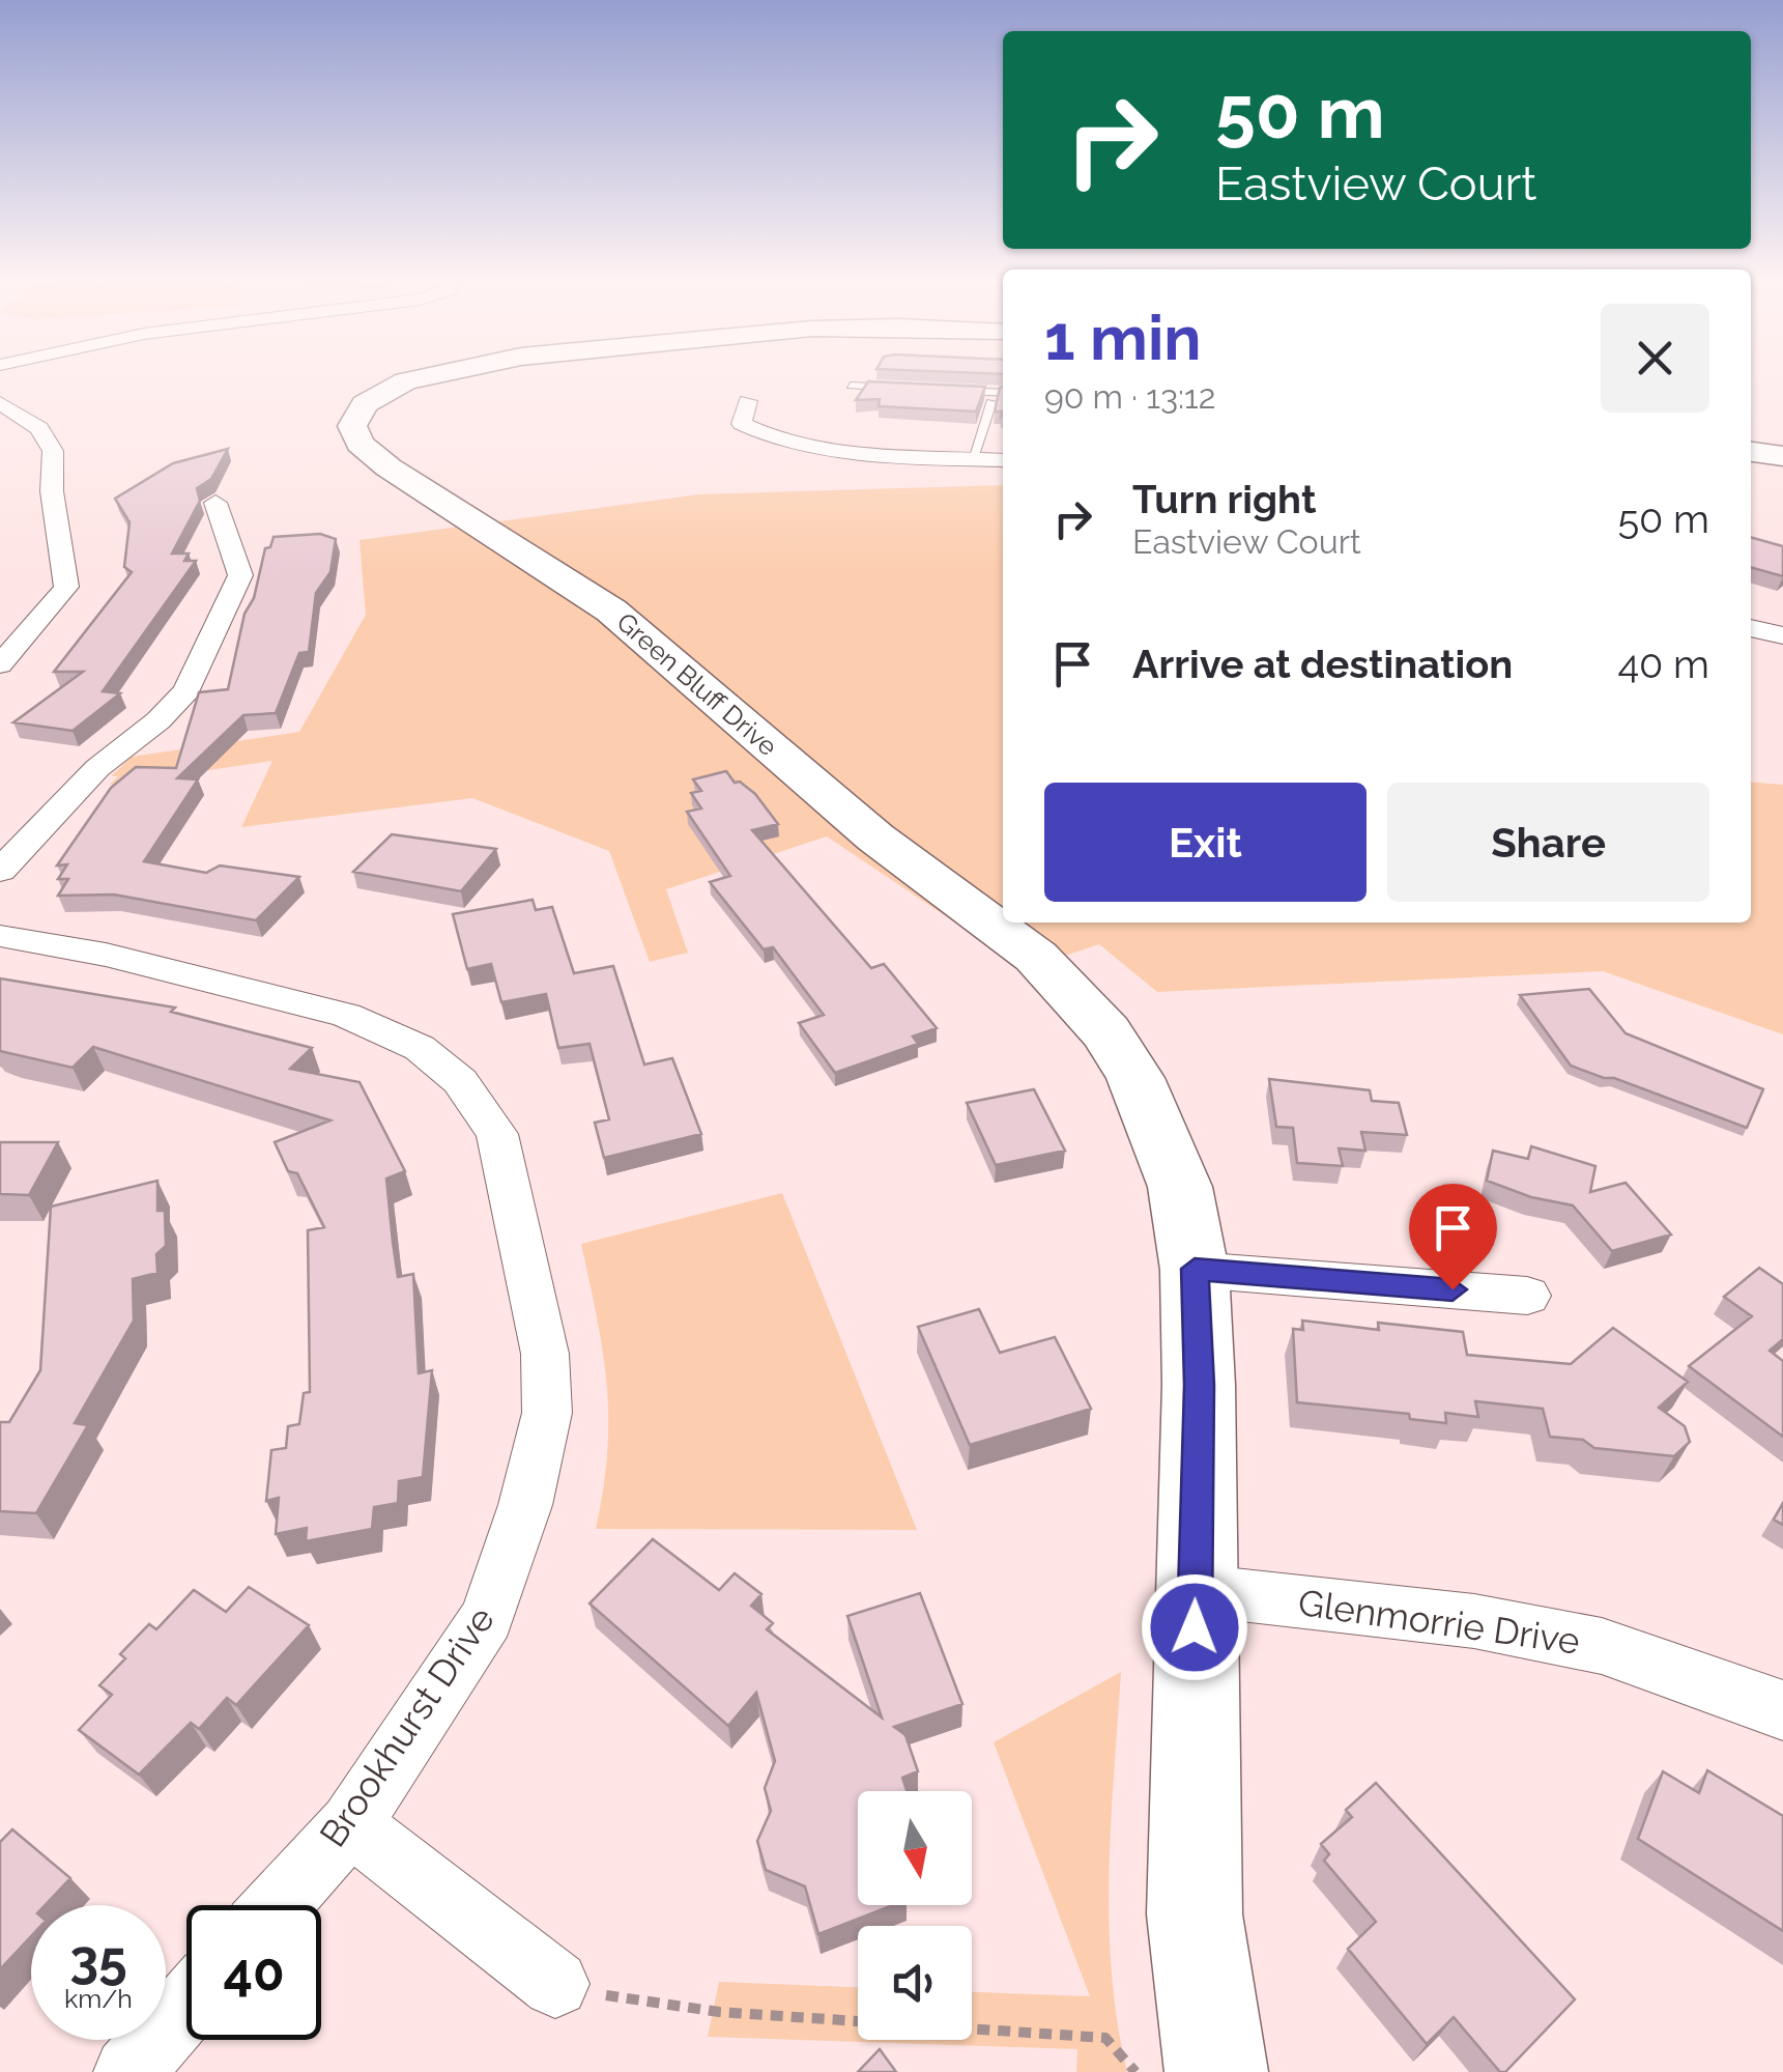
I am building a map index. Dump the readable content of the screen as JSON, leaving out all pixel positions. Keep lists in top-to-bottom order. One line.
{"streets":{"street":["Green Bluff Drive","Glenmorrie Drive","Brookhurst Drive"]},"crossings":[["Green Bluff Drive","Glenmorrie Drive"]],"north":"bottom","page":{"turn":["50 m","Eastview Court"],"heading":["1 min","90 m · 13:12"],"list":[{"name":"Turn right","note":"Eastview Court","value":"50 m"},{"name":"Arrive at destination","value":"40 m"}],"buttons":["Exit","Share"],"speed":"35 km/h","limit":"40"}}
